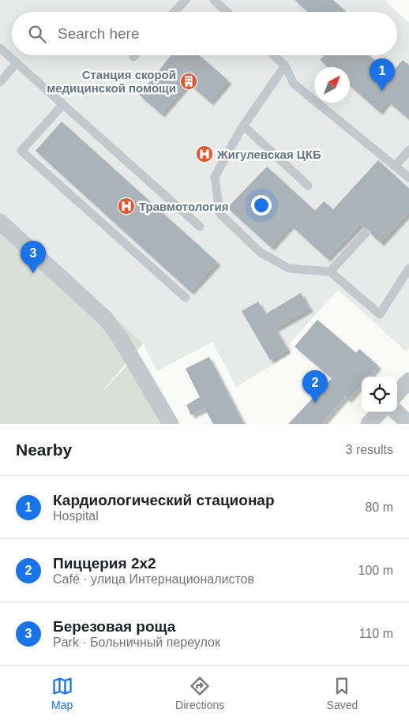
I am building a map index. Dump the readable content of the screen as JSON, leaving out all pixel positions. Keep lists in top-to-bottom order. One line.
{"places":{"building":["Станция скорой медицинской помощи"],"hospital":["Жигулевская ЦКБ","Травмотология"]},"north":"top right","page":{"search":"Search here","pins":["1","3","2"],"heading":["Nearby","3 results"],"list":[{"mark":"1","name":"Кардиологический стационар","note":"Hospital","value":"80 m"},{"mark":"2","name":"Пиццерия 2х2","note":"Café · улица Интернационалистов","value":"100 m"},{"mark":"3","name":"Березовая роща","note":"Park · Больничный переулок","value":"110 m"}],"nav":["Map","Directions","Saved"]}}
